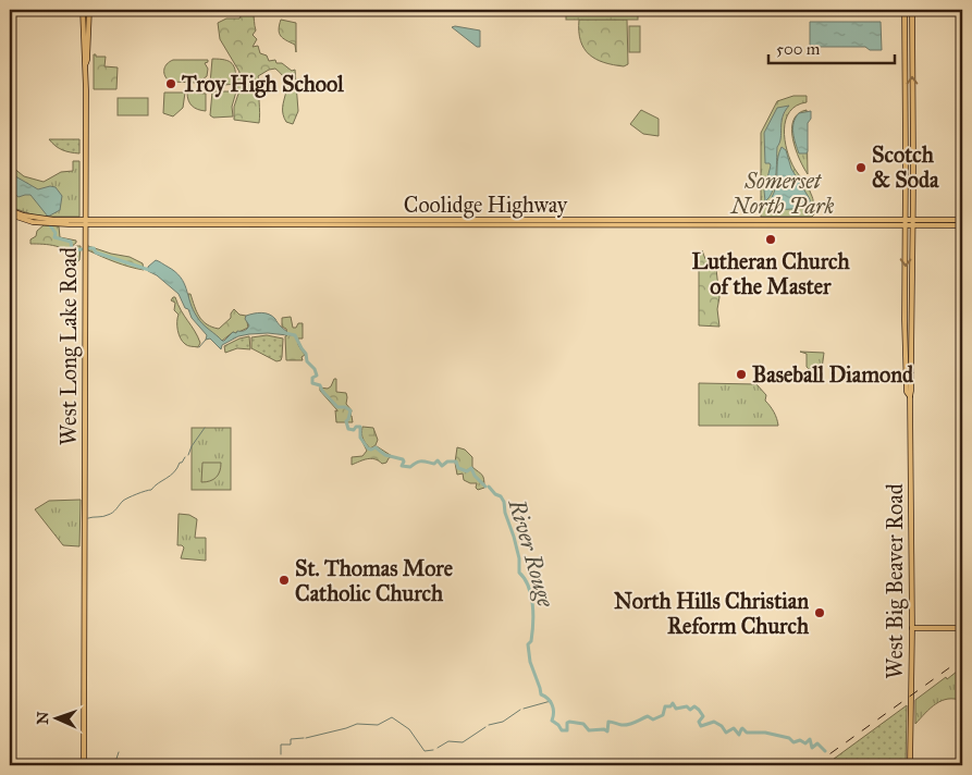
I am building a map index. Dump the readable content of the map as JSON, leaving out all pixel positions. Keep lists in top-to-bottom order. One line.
{"streets":{"main road":["Coolidge Highway","West Long Lake Road","West Big Beaver Road"]},"crossings":[["Coolidge Highway","West Long Lake Road"],["Coolidge Highway","West Big Beaver Road"]],"water":["River Rouge"],"parks":["Somerset North Park"],"places":["Troy High School","Scotch & Soda","Lutheran Church of the Master","Baseball Diamond","St. Thomas More Catholic Church","North Hills Christian Reform Church"],"scale_bar":"500 m","north":"left"}
